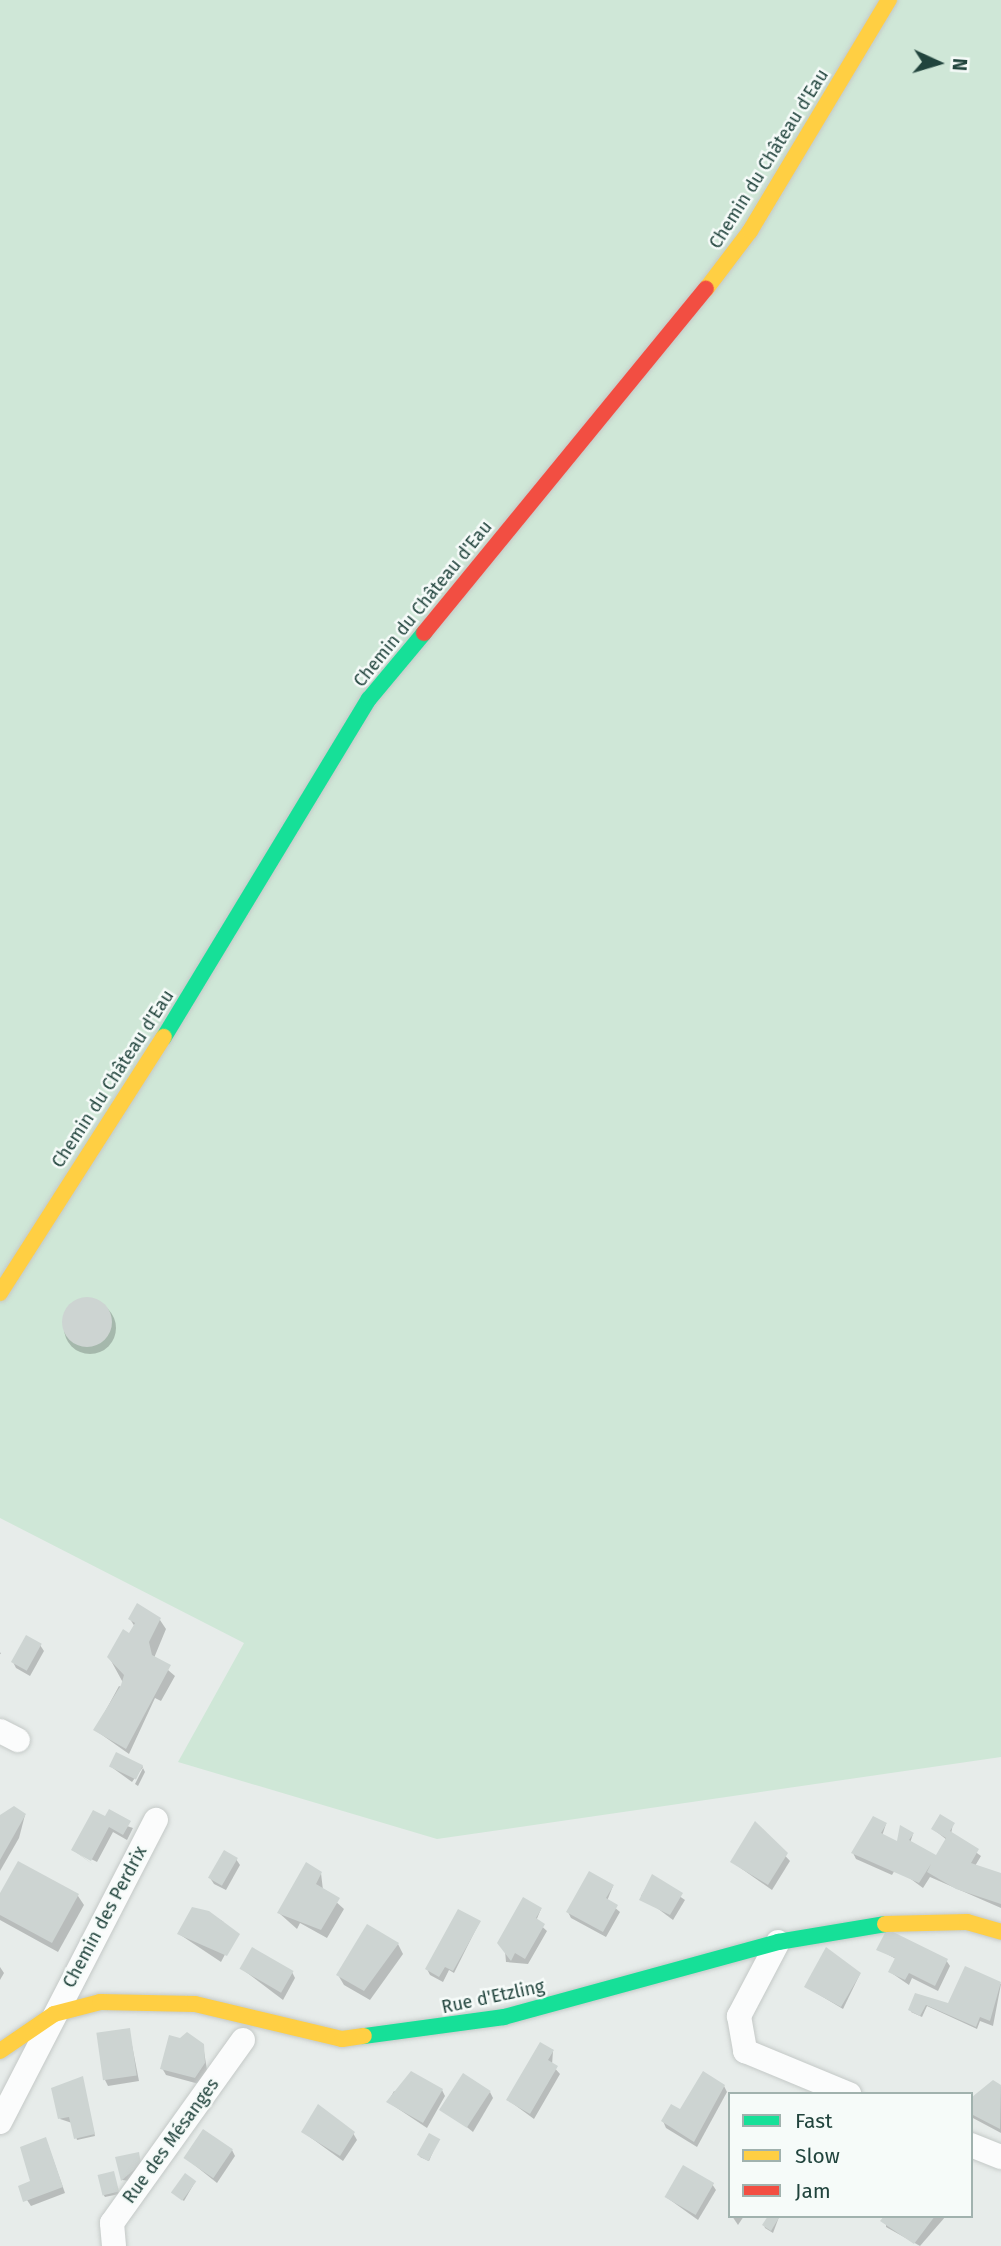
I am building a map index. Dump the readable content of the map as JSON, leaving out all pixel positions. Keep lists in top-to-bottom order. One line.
{"streets":{"street":["Chemin du Château d'Eau","Chemin des Perdrix","Rue d'Etzling","Rue des Mésanges"]},"crossings":[["Chemin des Perdrix","Rue d'Etzling"]],"legend":["Fast","Slow","Jam"],"north":"right"}
